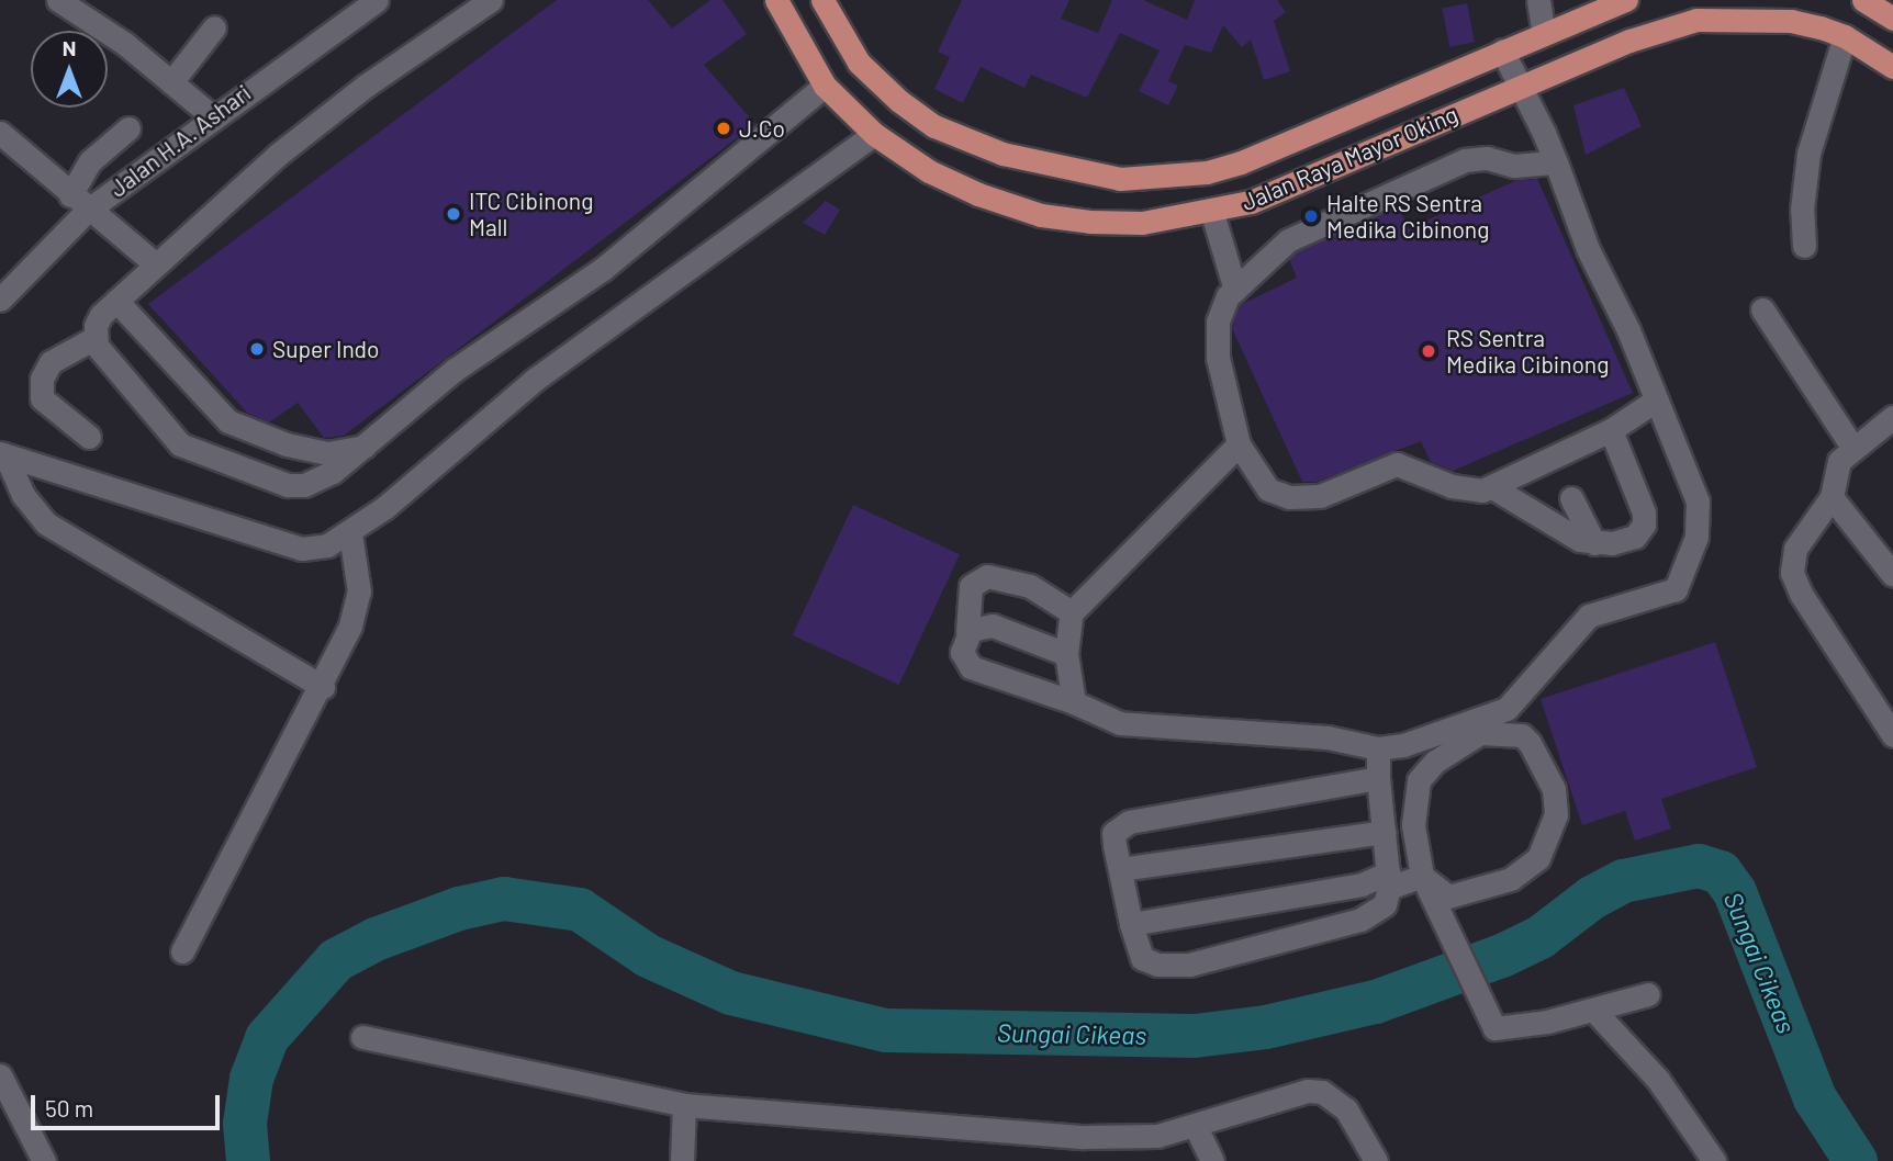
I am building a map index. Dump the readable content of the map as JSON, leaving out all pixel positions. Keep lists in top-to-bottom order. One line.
{"streets":{"main road":["Jalan Raya Mayor Oking"],"street":["Jalan H.A. Ashari"]},"water":["Sungai Cikeas"],"places":["J.Co","ITC Cibinong Mall","Halte RS Sentra Medika Cibinong","Super Indo","RS Sentra Medika Cibinong"],"scale_bar":"50 m","north":"top"}
